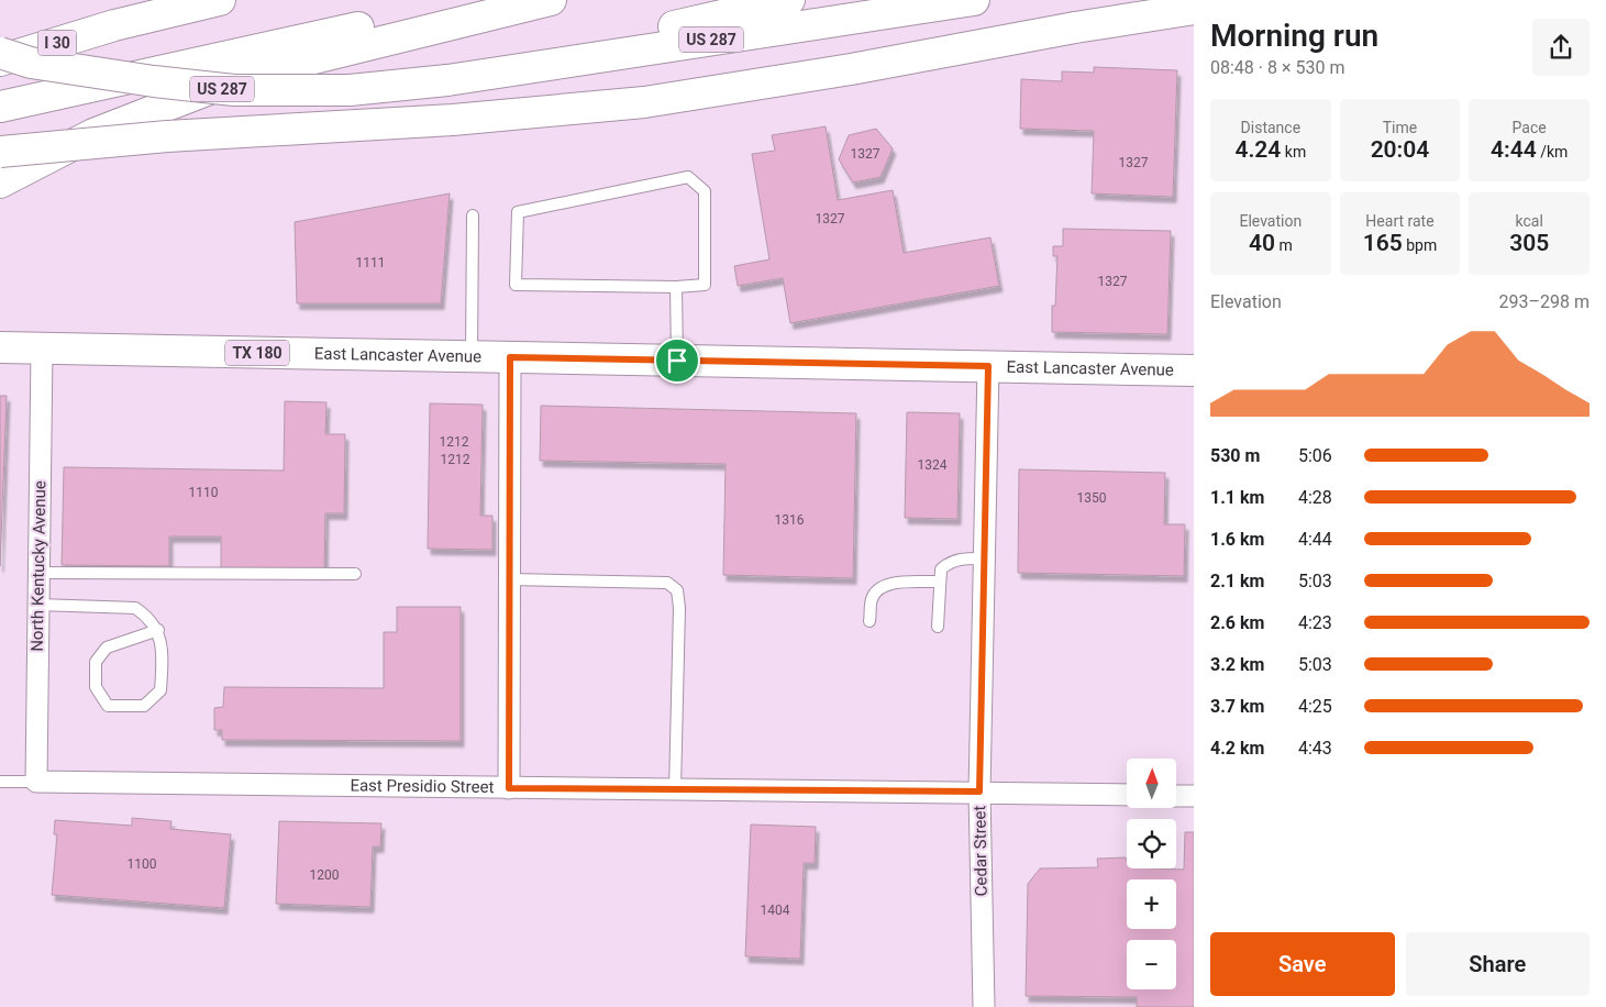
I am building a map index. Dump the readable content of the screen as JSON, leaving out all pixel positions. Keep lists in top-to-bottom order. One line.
{"streets":{"main road":["US 287","I 30","TX 180","East Lancaster Avenue"],"street":["North Kentucky Avenue","East Presidio Street","Cedar Street"]},"crossings":[["East Lancaster Avenue","North Kentucky Avenue"],["East Lancaster Avenue","Cedar Street"],["North Kentucky Avenue","East Presidio Street"],["East Presidio Street","Cedar Street"]],"house_numbers":["1327","1327","1327","1111","1327","1212","1212","1324","1110","1350","1316","1100","1200","1404"],"north":"top","page":{"heading":["Morning run","08:48 · 8 × 530 m"],"stats":[["Distance","4.24 km"],["Time","20:04"],["Pace","4:44 /km"],["Elevation","40 m"],["Heart rate","165 bpm"],["kcal","305"]],"chart":["Elevation","293–298 m"],"list":[{"name":"530 m","note":"5:06"},{"name":"1.1 km","note":"4:28"},{"name":"1.6 km","note":"4:44"},{"name":"2.1 km","note":"5:03"},{"name":"2.6 km","note":"4:23"},{"name":"3.2 km","note":"5:03"},{"name":"3.7 km","note":"4:25"},{"name":"4.2 km","note":"4:43"}],"map_buttons":["+","−"],"buttons":["Save","Share"]}}
